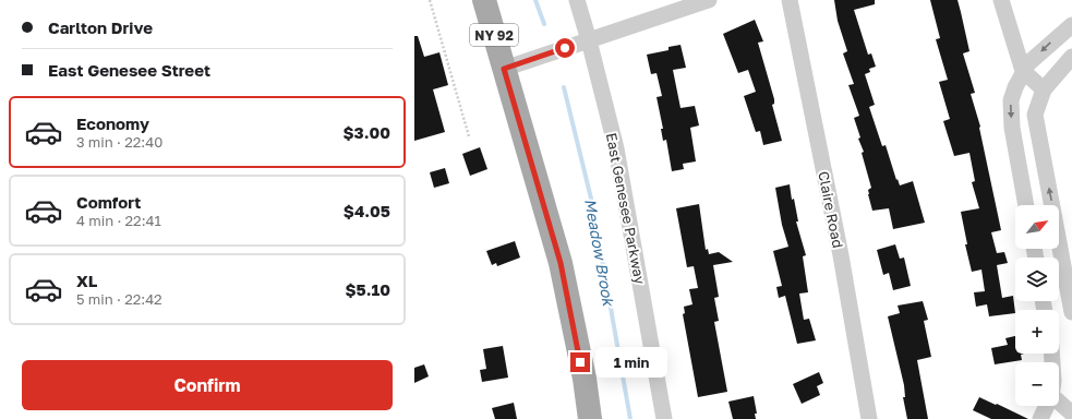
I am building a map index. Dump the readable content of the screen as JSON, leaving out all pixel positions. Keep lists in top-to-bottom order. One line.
{"streets":{"main road":["NY 92"],"street":["East Genesee Parkway","Claire Road"]},"water":["Meadow Brook"],"north":"top right","page":{"banner":["Carlton Drive","East Genesee Street"],"list":[{"name":"Economy","note":"3 min · 22:40","value":"$3.00"},{"name":"Comfort","note":"4 min · 22:41","value":"$4.05"},{"name":"XL","note":"5 min · 22:42","value":"$5.10"}],"map_buttons":["+","−"],"bubble":"1 min","buttons":"Confirm"}}
